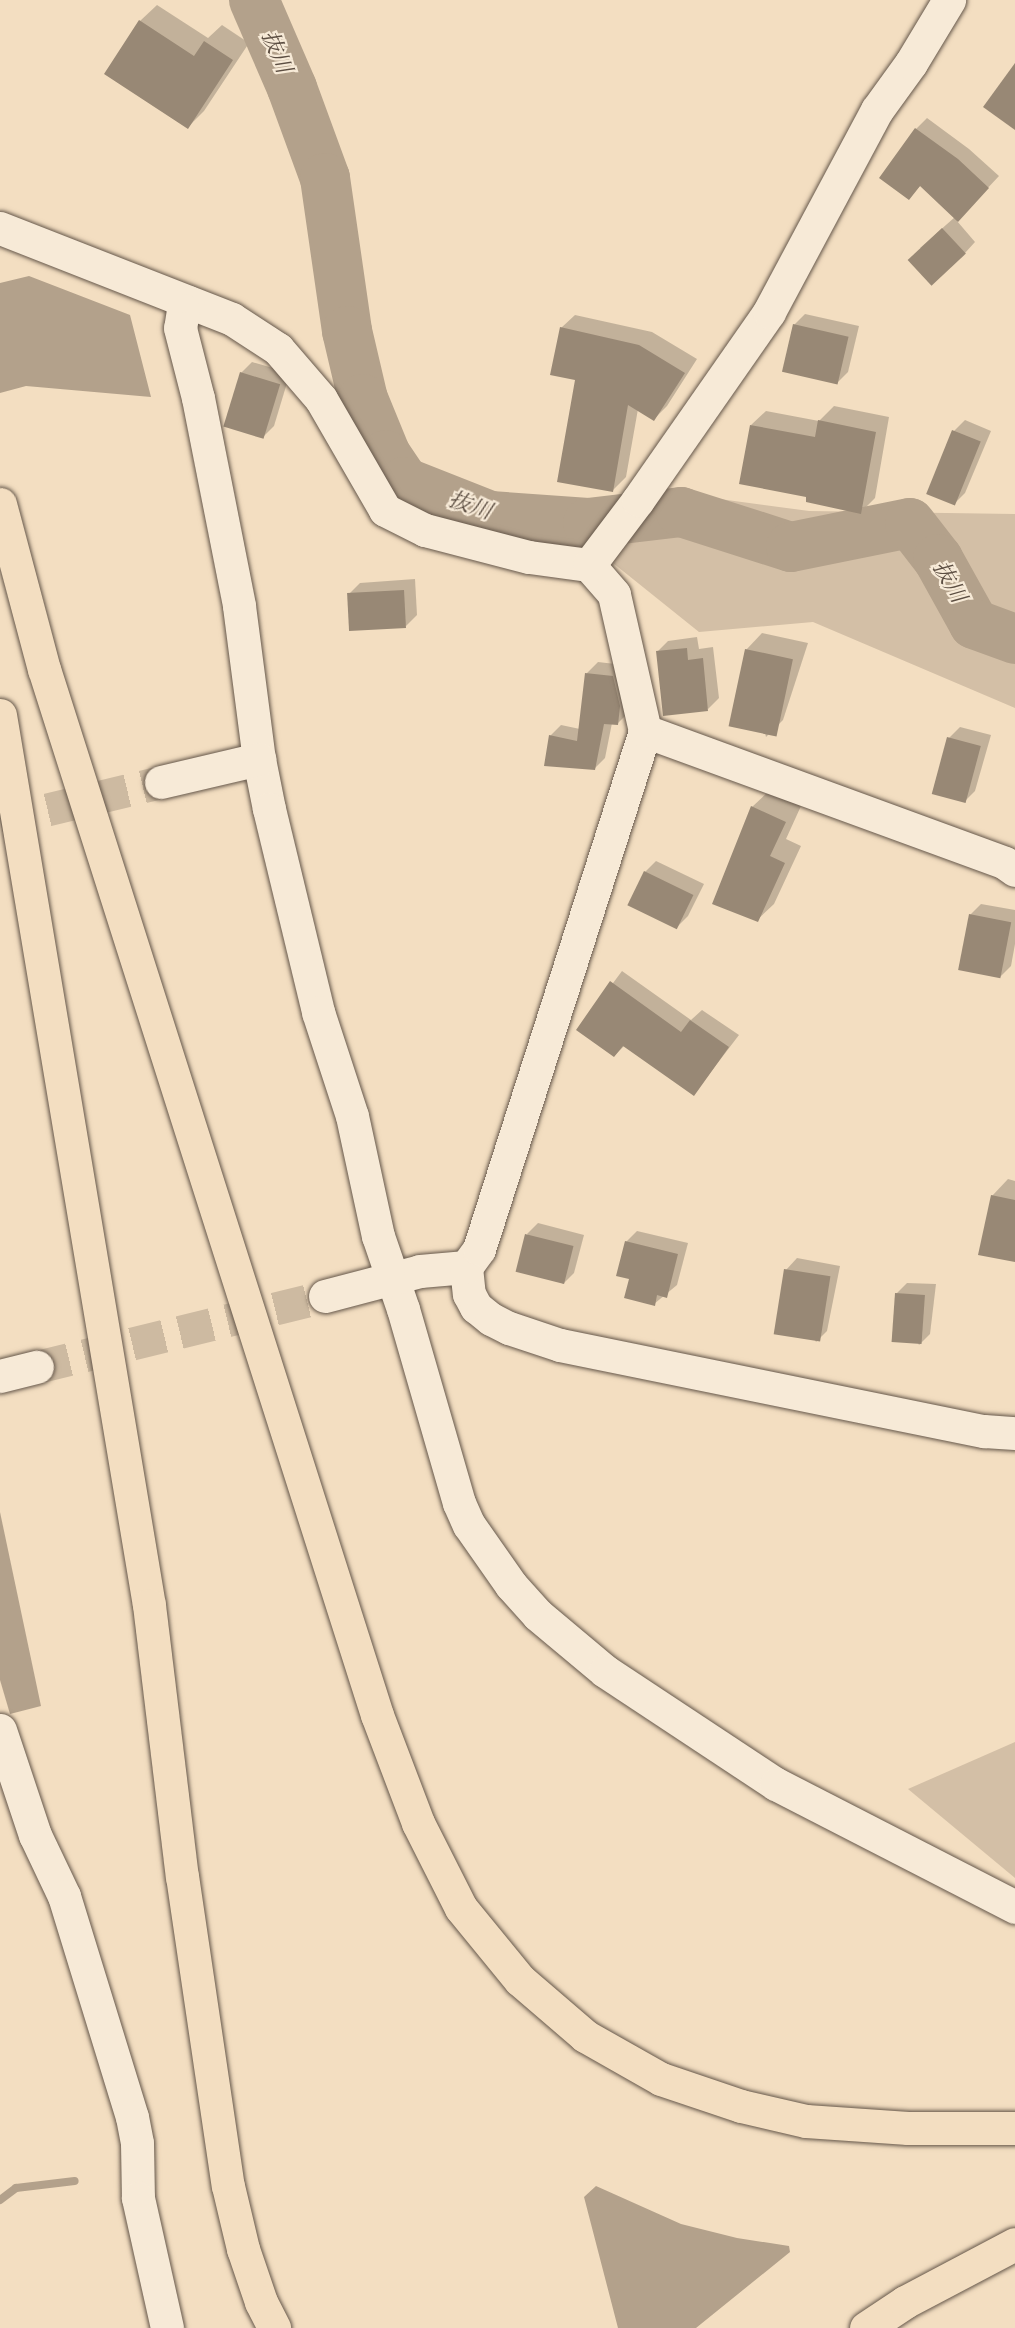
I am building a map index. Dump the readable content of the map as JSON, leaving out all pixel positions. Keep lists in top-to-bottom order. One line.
{"water":["抜川"]}
